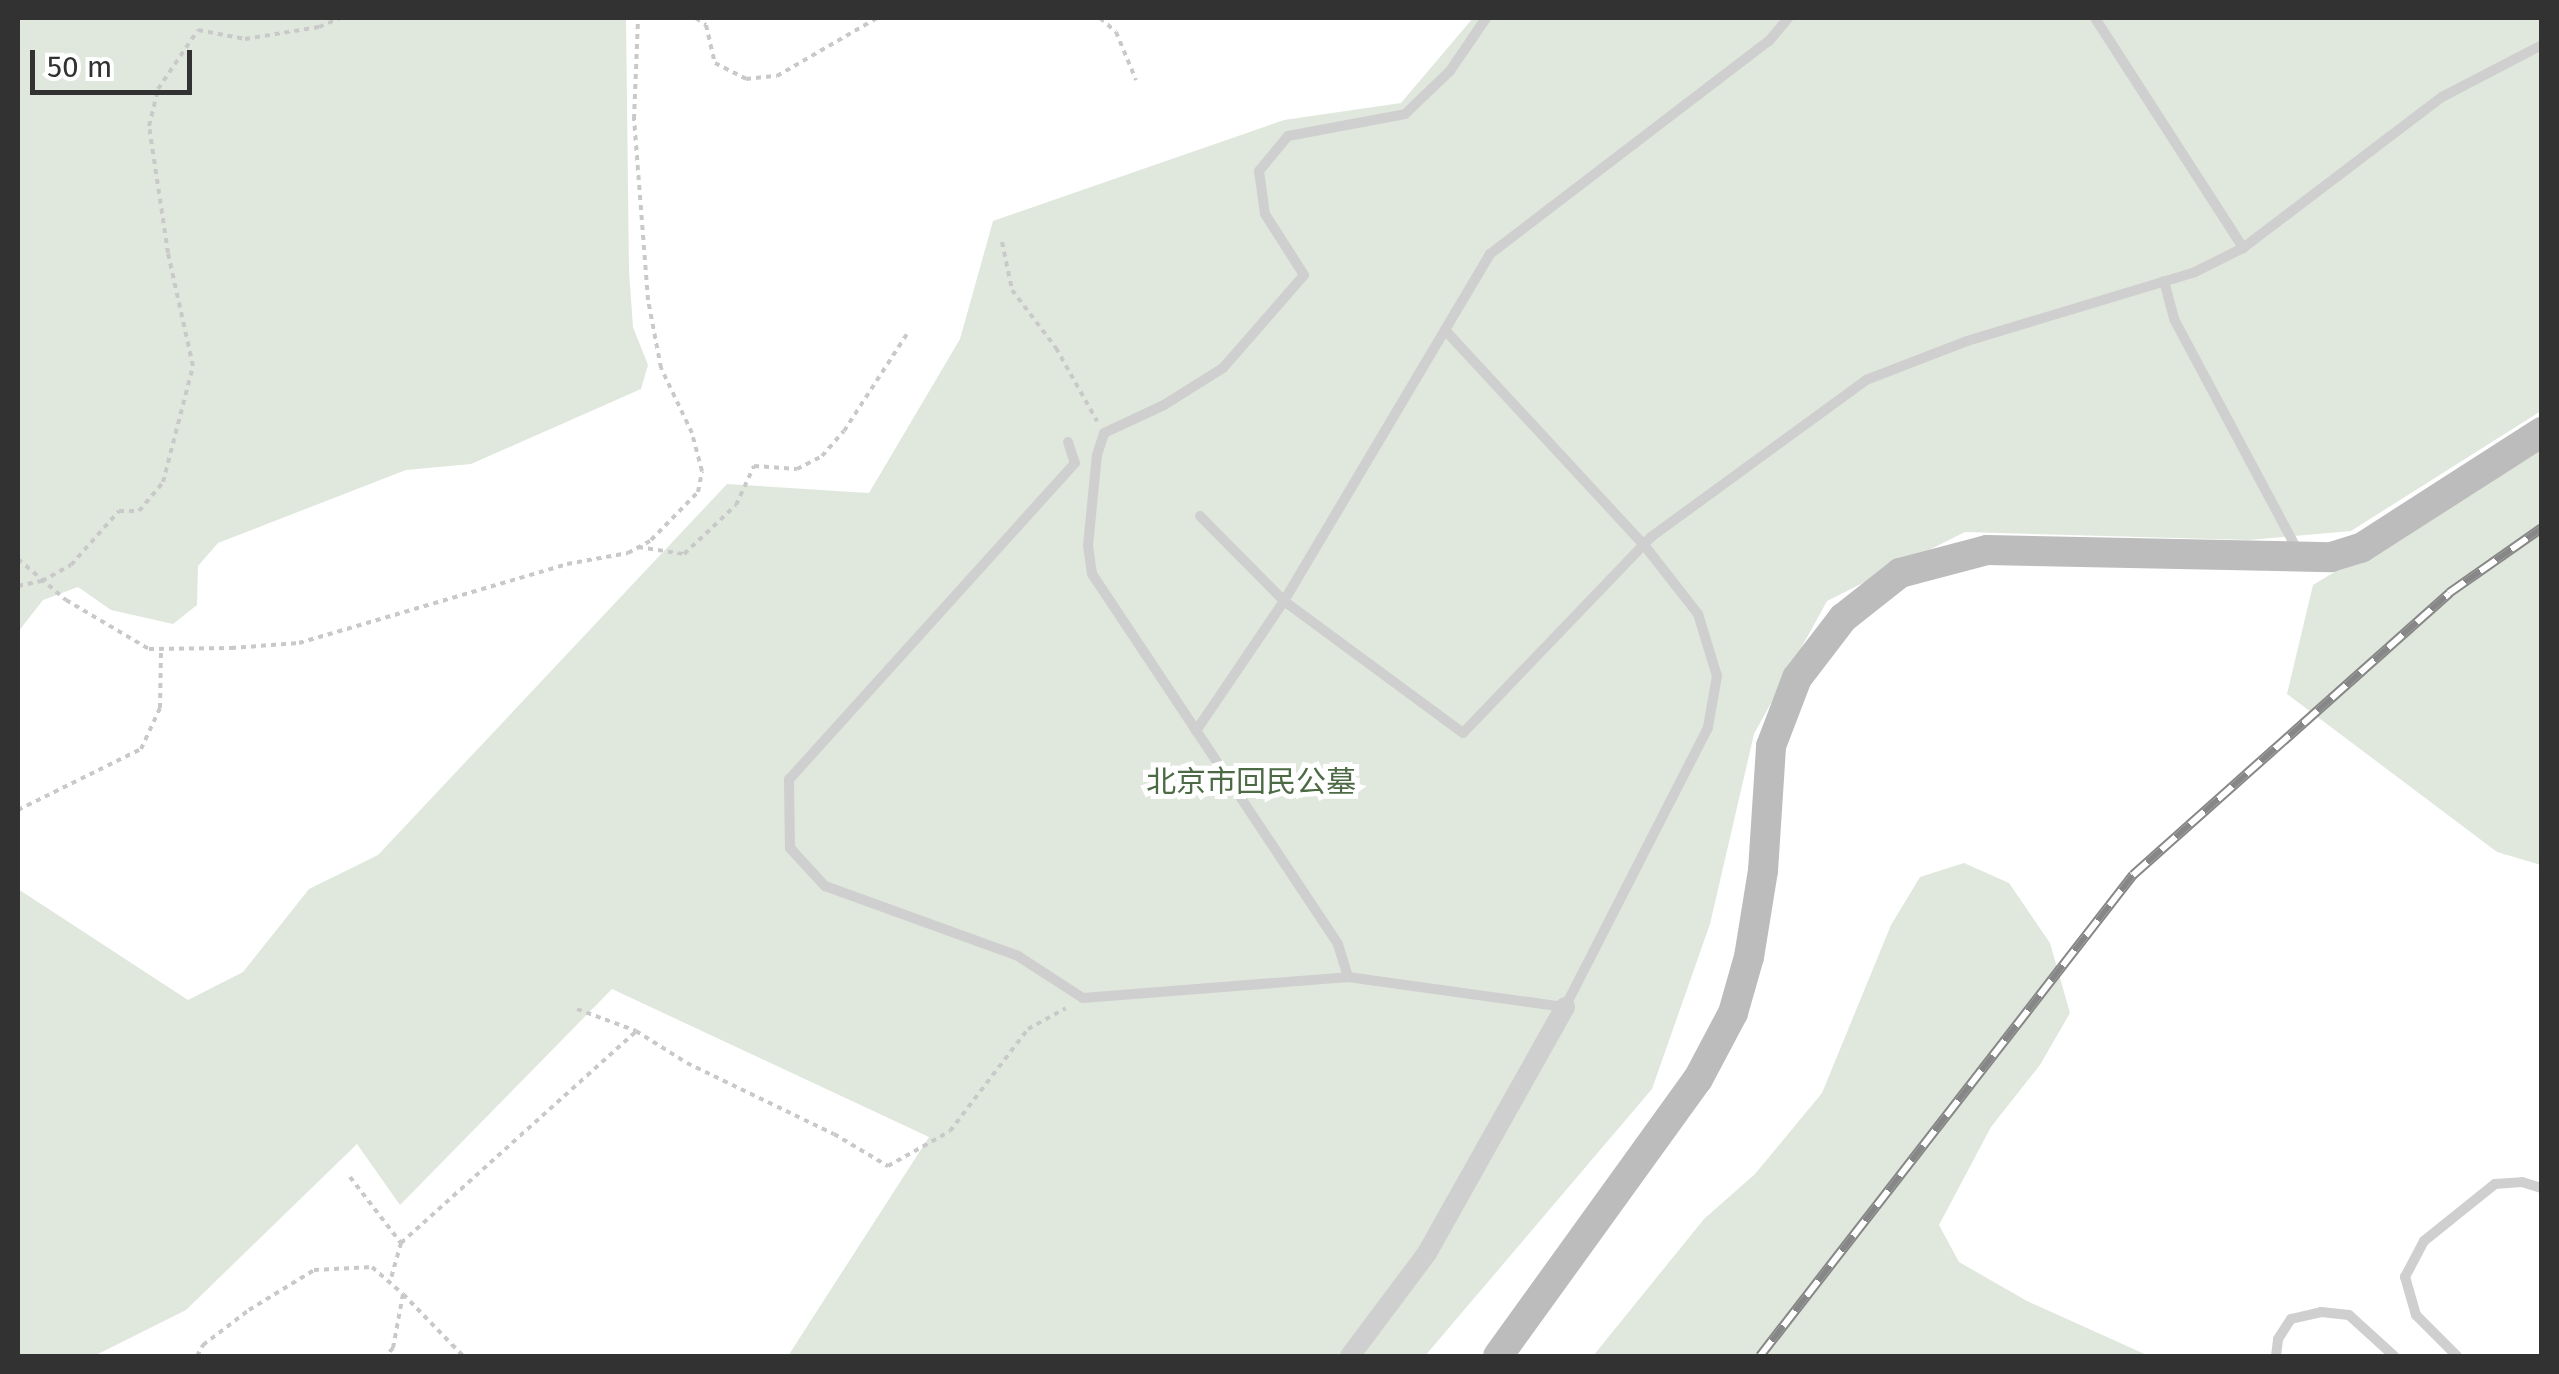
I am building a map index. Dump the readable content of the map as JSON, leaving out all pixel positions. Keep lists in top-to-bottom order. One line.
{"parks":["北京市回民公墓"],"scale_bar":"50 m"}
